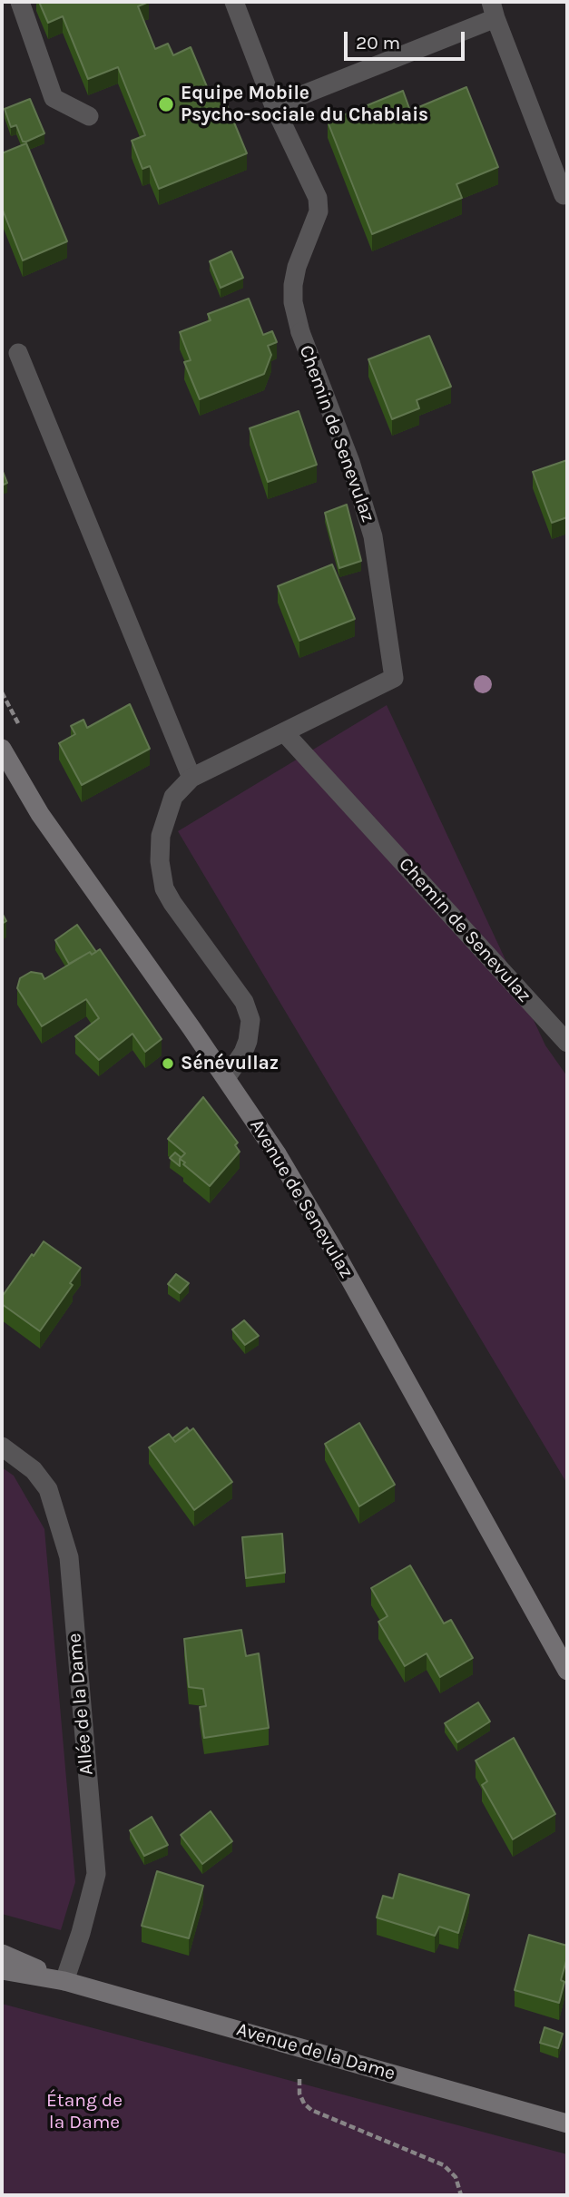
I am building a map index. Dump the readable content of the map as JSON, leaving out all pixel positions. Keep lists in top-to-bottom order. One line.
{"streets":{"main road":["Avenue de Senevulaz","Avenue de la Dame"],"street":["Chemin de Senevulaz","Allée de la Dame"]},"crossings":[["Chemin de Senevulaz","Avenue de Senevulaz"],["Allée de la Dame","Avenue de la Dame"]],"parks":["Étang de la Dame"],"places":["Equipe Mobile Psycho-sociale du Chablais","Sénévullaz"],"scale_bar":"20 m"}
